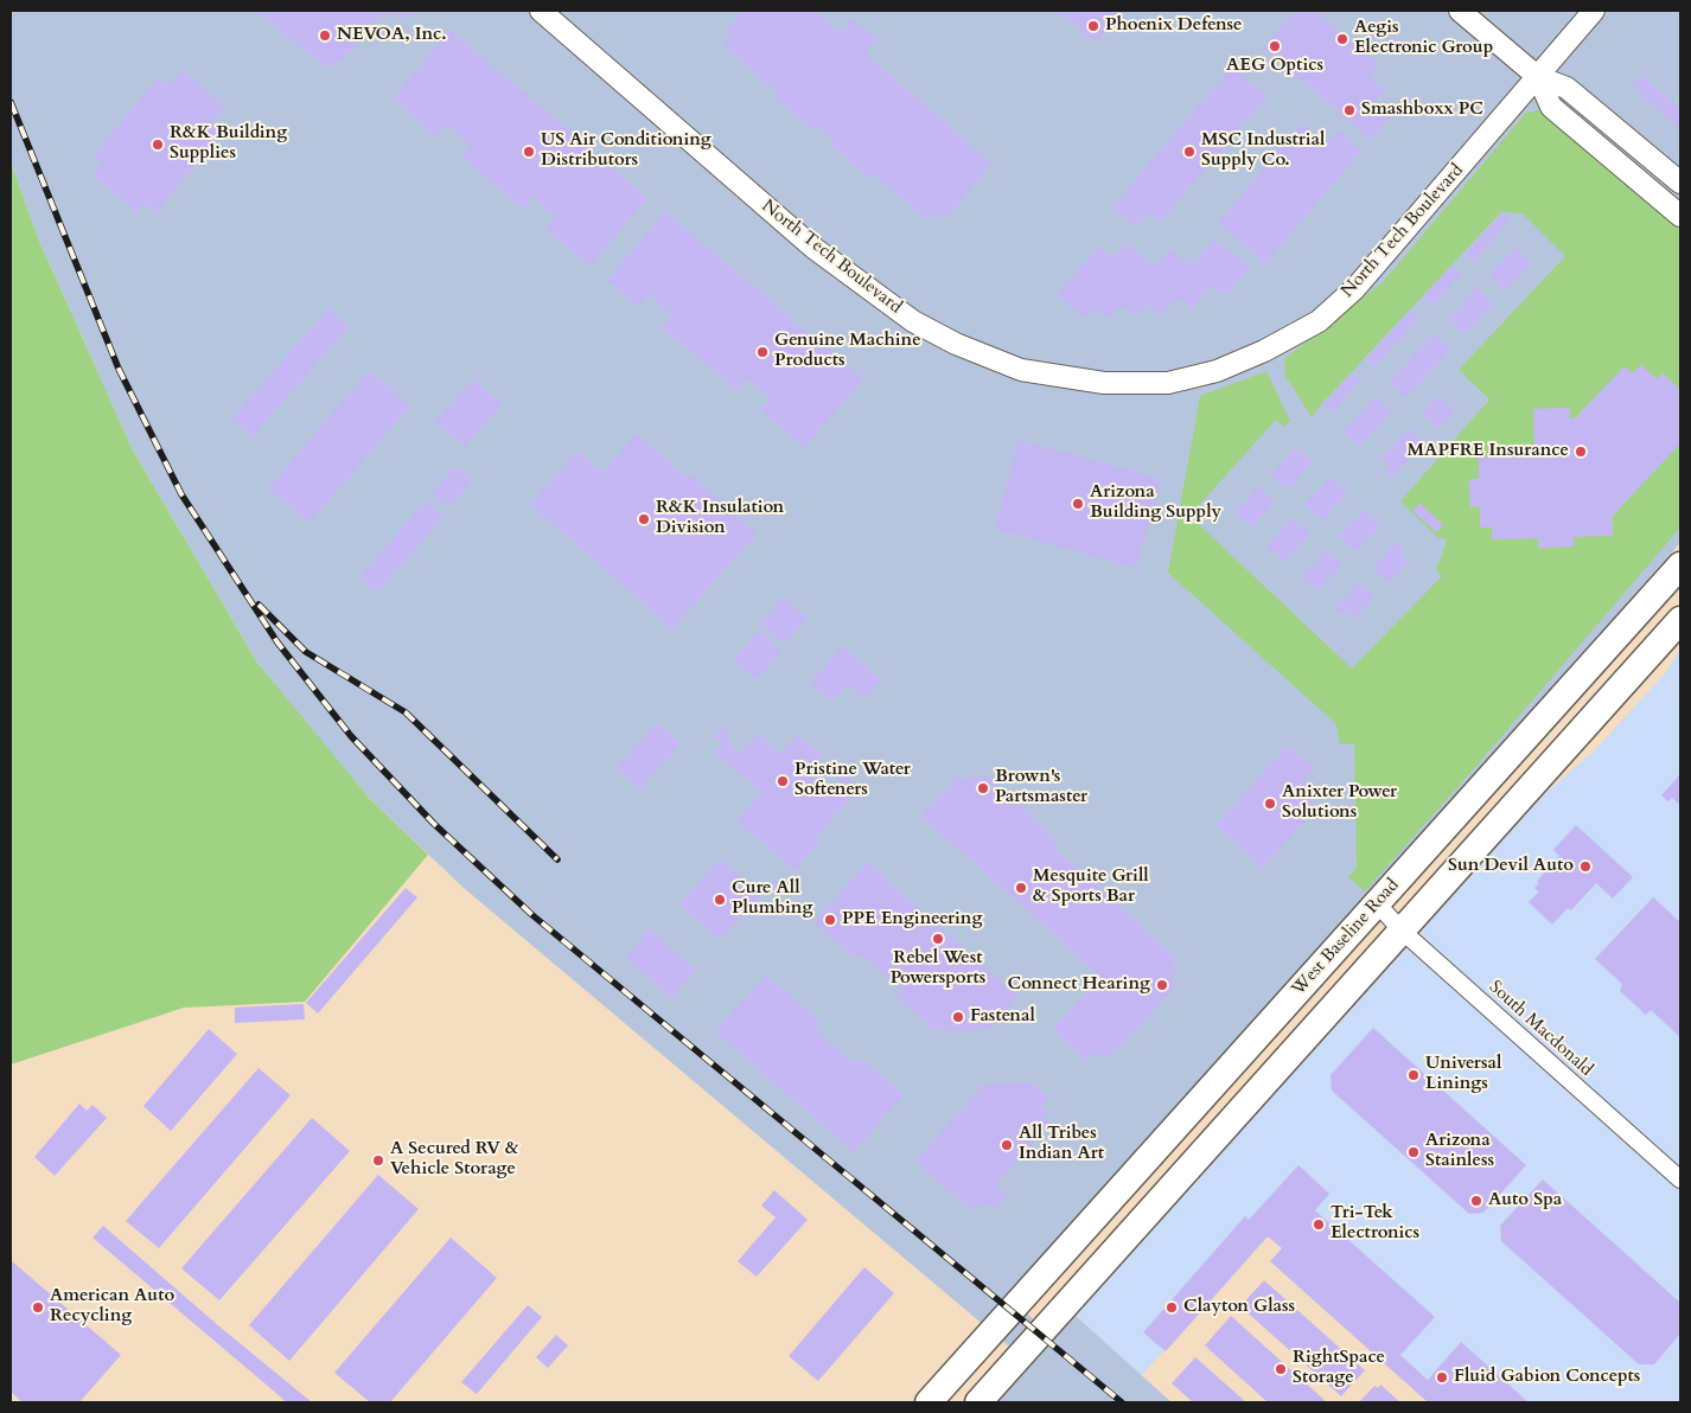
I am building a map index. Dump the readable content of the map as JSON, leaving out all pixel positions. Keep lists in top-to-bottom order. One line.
{"streets":{"main road":["West Baseline Road"],"street":["North Tech Boulevard","South Macdonald"]},"crossings":[["West Baseline Road","South Macdonald"]],"places":["Phoenix Defense","NEVOA, Inc.","Aegis Electronic Group","AEG Optics","Smashboxx PC","R&K Building Supplies","US Air Conditioning Distributors","MSC Industrial Supply Co.","Genuine Machine Products","MAPFRE Insurance","Arizona Building Supply","R&K Insulation Division","Pristine Water Softeners","Brown's Partsmaster","Anixter Power Solutions","Sun Devil Auto","Mesquite Grill & Sports Bar","Cure All Plumbing","PPE Engineering","Rebel West Powersports","Connect Hearing","Fastenal","Universal Linings","All Tribes Indian Art","Arizona Stainless","A Secured RV & Vehicle Storage","Auto Spa","Tri-Tek Electronics","American Auto Recycling","Clayton Glass","RightSpace Storage","Fluid Gabion Concepts"]}
